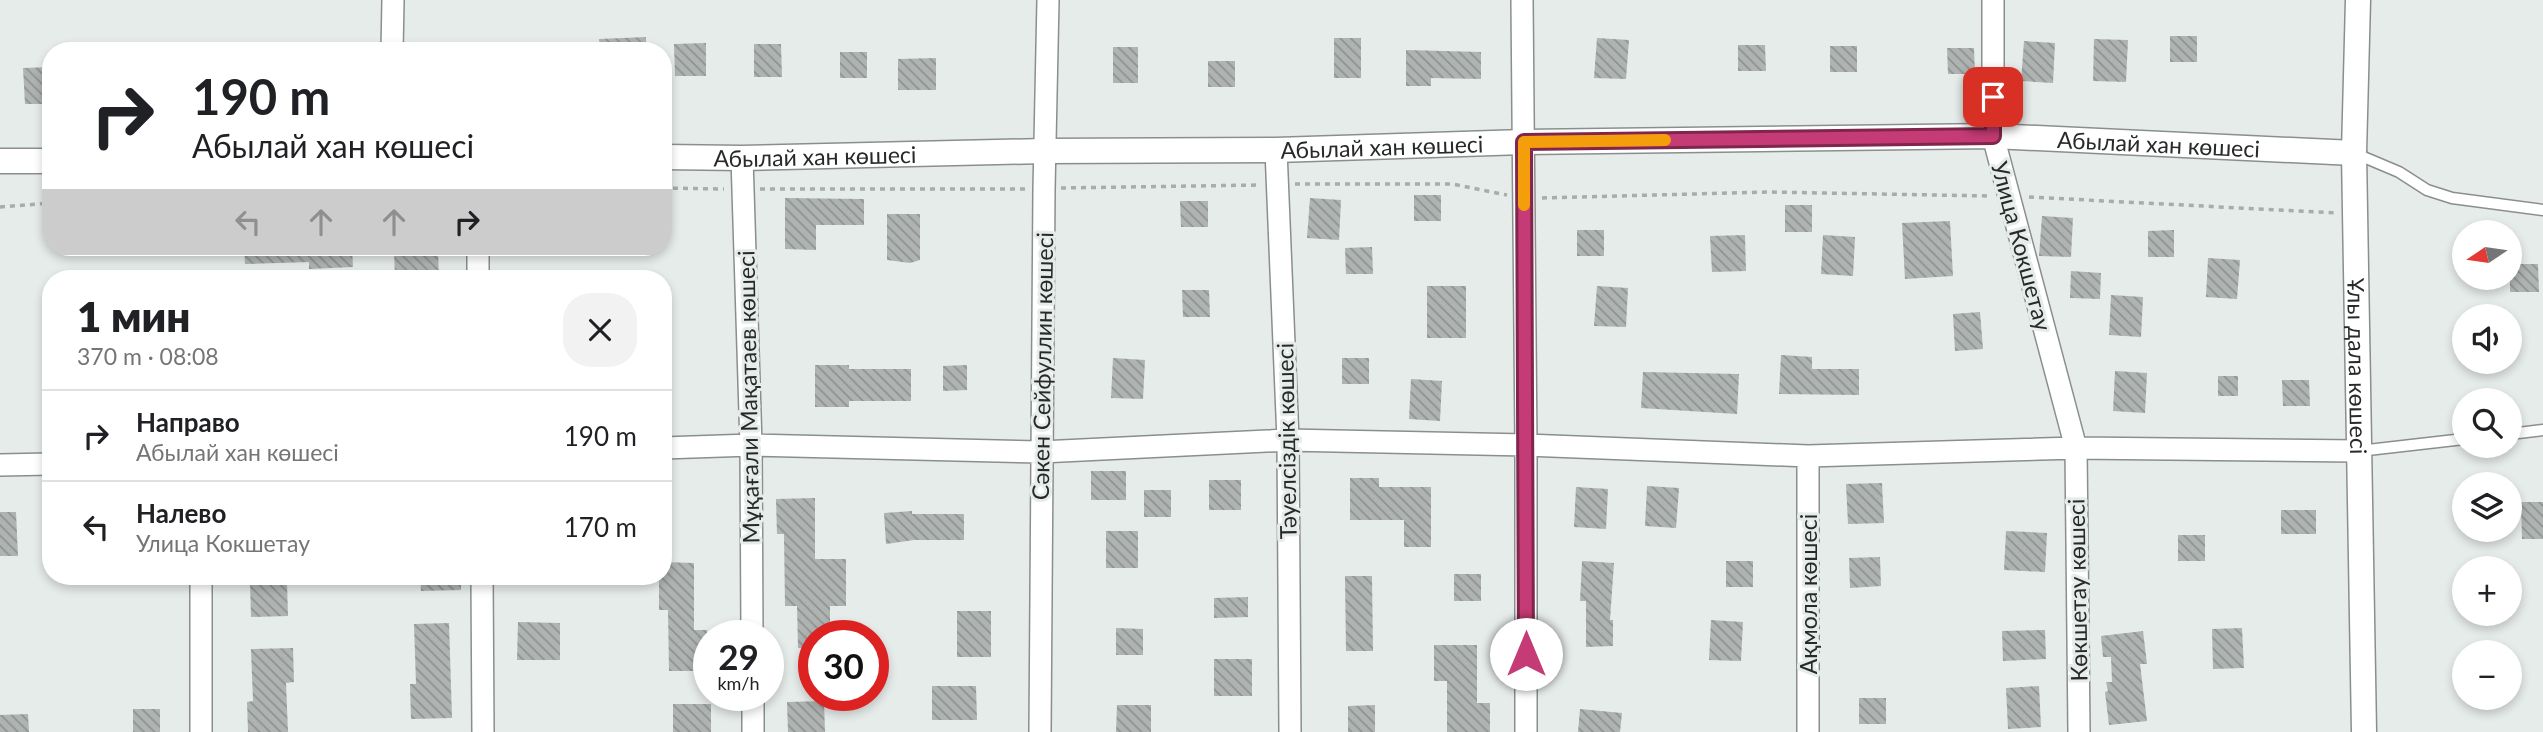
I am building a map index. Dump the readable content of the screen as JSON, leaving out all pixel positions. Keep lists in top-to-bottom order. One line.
{"streets":{"street":["Абылай хан көшесі","Улица Кокшетау","Сәкен Сейфуллин көшесі","Ұлы дала көшесі","Мұқағали Мақатаев көшесі","Тәуелсіздік көшесі","Көкшетау көшесі","Ақмола көшесі"]},"crossings":[["Абылай хан көшесі","Улица Кокшетау"],["Абылай хан көшесі","Сәкен Сейфуллин көшесі"],["Абылай хан көшесі","Ұлы дала көшесі"],["Абылай хан көшесі","Мұқағали Мақатаев көшесі"],["Абылай хан көшесі","Тәуелсіздік көшесі"],["Улица Кокшетау","Көкшетау көшесі"]],"north":"left","page":{"turn":["190 m","Абылай хан көшесі"],"map_buttons":["+","−"],"heading":["1 мин","370 m · 08:08"],"list":[{"name":"Направо","note":"Абылай хан көшесі","value":"190 m"},{"name":"Налево","note":"Улица Кокшетау","value":"170 m"}],"speed":"29 km/h","limit":"30"}}
